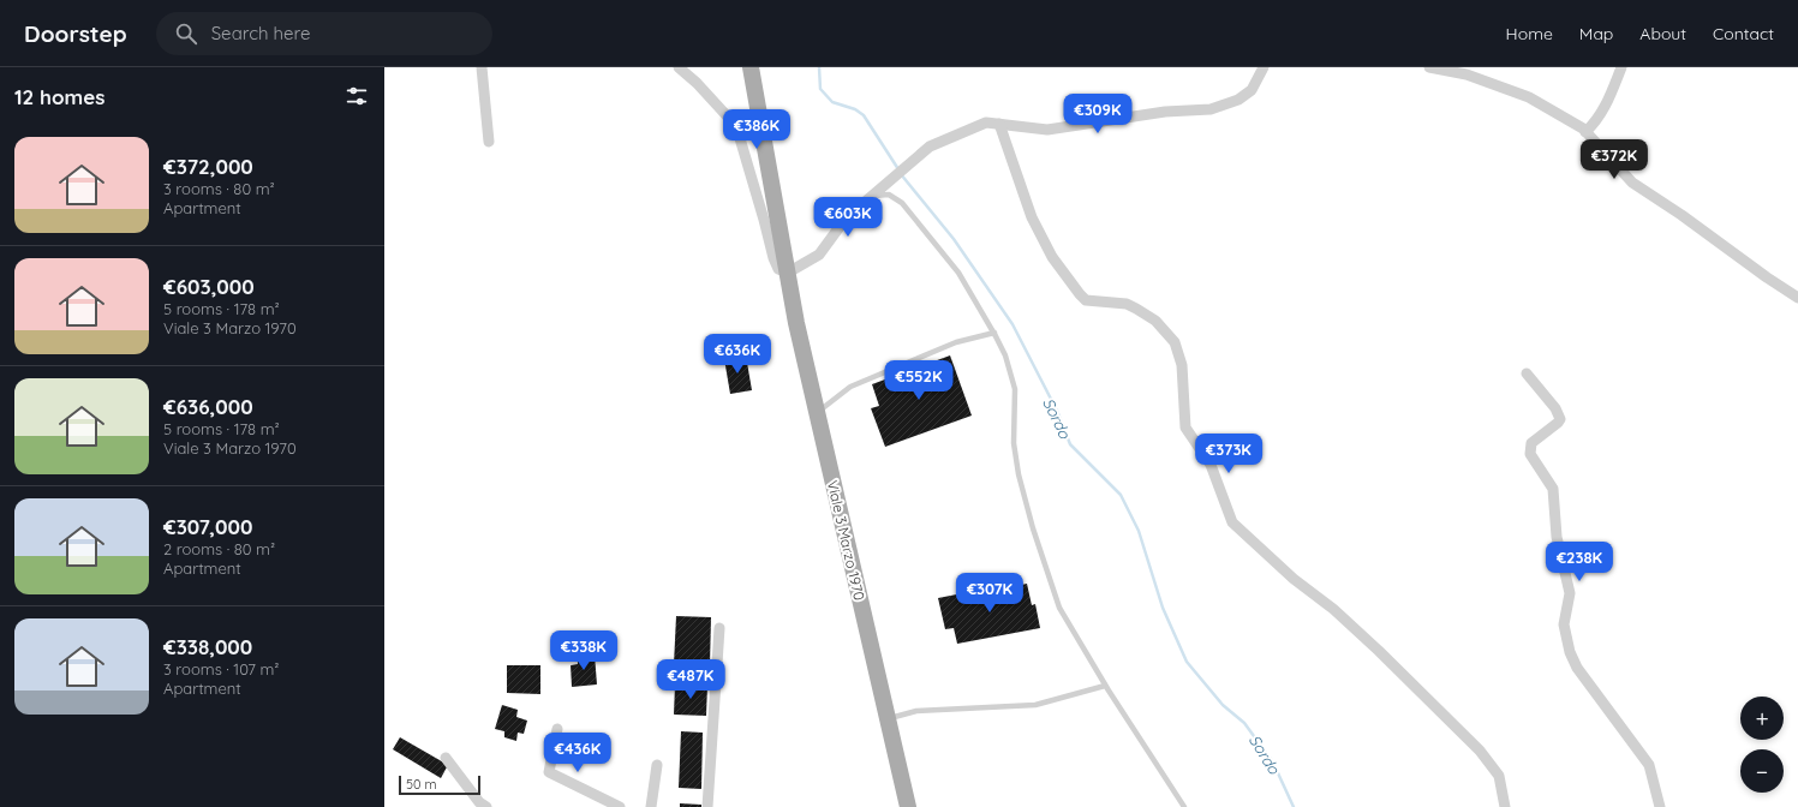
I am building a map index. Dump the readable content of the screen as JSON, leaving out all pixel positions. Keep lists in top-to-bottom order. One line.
{"streets":{"main road":["Viale 3 Marzo 1970"]},"water":["Sordo"],"scale_bar":"50 m","page":{"header":"Doorstep","search":"Search here","nav":["Home","Map","About","Contact"],"heading":"12 homes","price":["€309K","€386K","€372K","€603K","€636K","€552K","€373K","€238K","€307K","€338K","€487K","€436K"],"list":[{"name":"€372,000","note":"3 rooms · 80 m² · Apartment"},{"name":"€603,000","note":"5 rooms · 178 m² · Viale 3 Marzo 1970"},{"name":"€636,000","note":"5 rooms · 178 m² · Viale 3 Marzo 1970"},{"name":"€307,000","note":"2 rooms · 80 m² · Apartment"},{"name":"€338,000","note":"3 rooms · 107 m² · Apartment"}],"map_buttons":["+","−"],"scale":"50 m"}}
